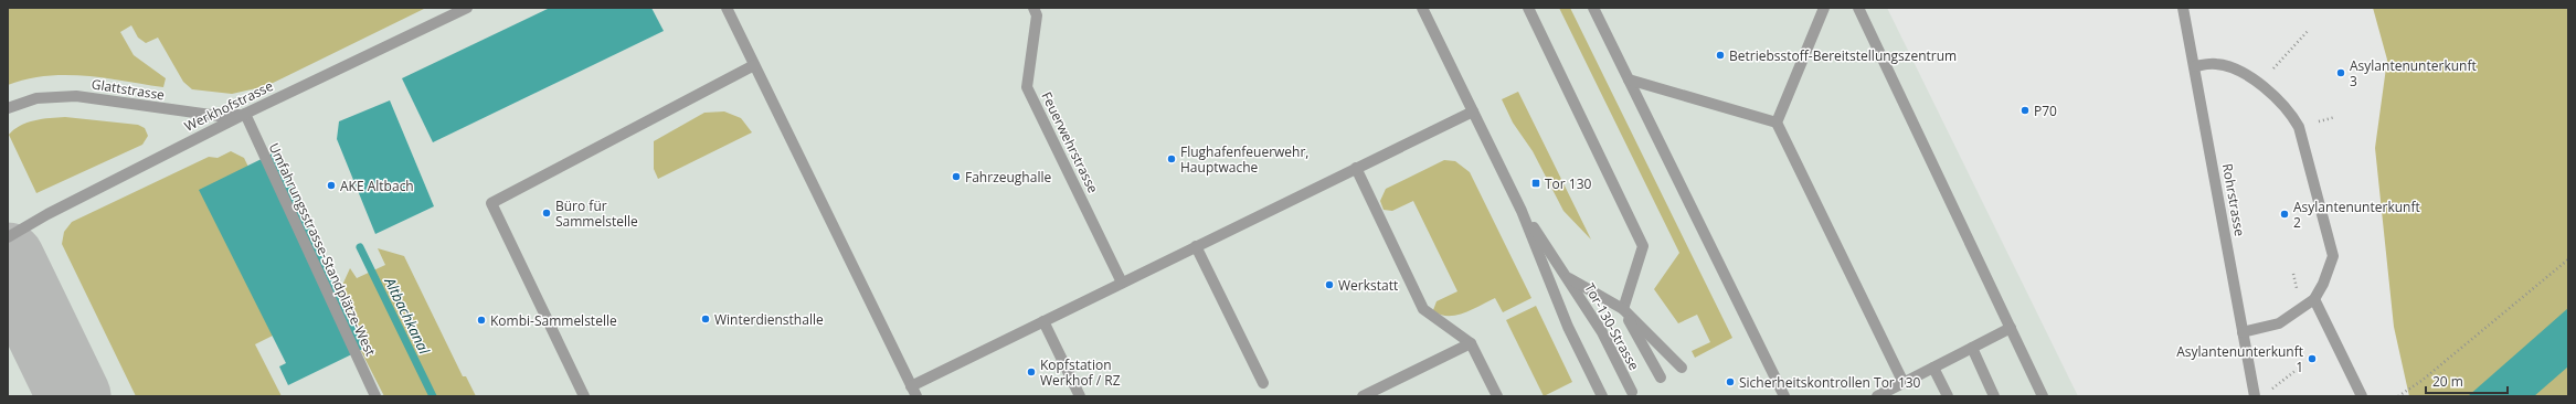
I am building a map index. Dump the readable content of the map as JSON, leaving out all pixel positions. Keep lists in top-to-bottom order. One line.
{"streets":{"lane":["Glattstrasse","Werkhofstrasse","Feuerwehrstrasse","Rohrstrasse","Umfahrungsstrasse-Standplätze-West","Tor-130-Strasse"]},"crossings":[["Glattstrasse","Werkhofstrasse"],["Glattstrasse","Umfahrungsstrasse-Standplätze-West"],["Werkhofstrasse","Umfahrungsstrasse-Standplätze-West"]],"water":["Altbachkanal"],"places":{"other":["Betriebsstoff-Bereitstellungszentrum","Asylantenunterkunft 3","P70","Flughafenfeuerwehr, Hauptwache","Fahrzeughalle","AKE Altbach","Büro für Sammelstelle","Asylantenunterkunft 2","Werkstatt","Winterdiensthalle","Kombi-Sammelstelle","Asylantenunterkunft 1","Kopfstation Werkhof / RZ","Sicherheitskontrollen Tor 130"],"transit":["Tor 130"]},"scale_bar":"20 m"}
